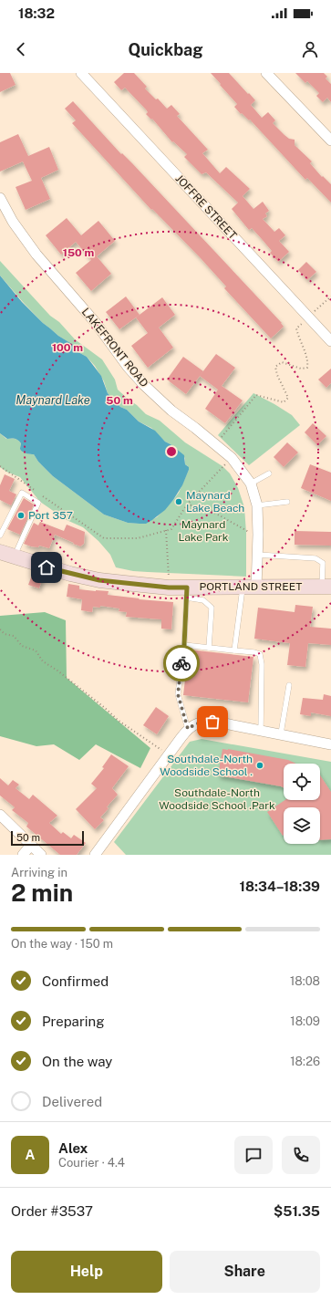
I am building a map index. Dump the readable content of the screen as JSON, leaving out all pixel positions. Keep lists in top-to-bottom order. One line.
{"streets":{"main road":["PORTLAND STREET"],"street":["JOFFRE STREET","LAKEFRONT ROAD"]},"crossings":[["LAKEFRONT ROAD","PORTLAND STREET"]],"water":["Maynard Lake"],"parks":["Maynard Lake Park","Southdale-North Woodside School .Park"],"places":["Maynard Lake Beach","Port 357","Southdale-North Woodside School ."],"scale_bar":"50 m","page":{"status":"18:32","header":"Quickbag","scale":"50 m","heading":["2 min","Arriving in","18:34–18:39"],"panel":["Alex","Courier · 4.4","Order #3537","$51.35"],"bar":"On the way · 150 m","list":[["Confirmed","18:08"],["Preparing","18:09"],["On the way","18:26"],"Delivered"],"round":"A","buttons":["Help","Share"]},"rings":["150 m","100 m","50 m"]}
